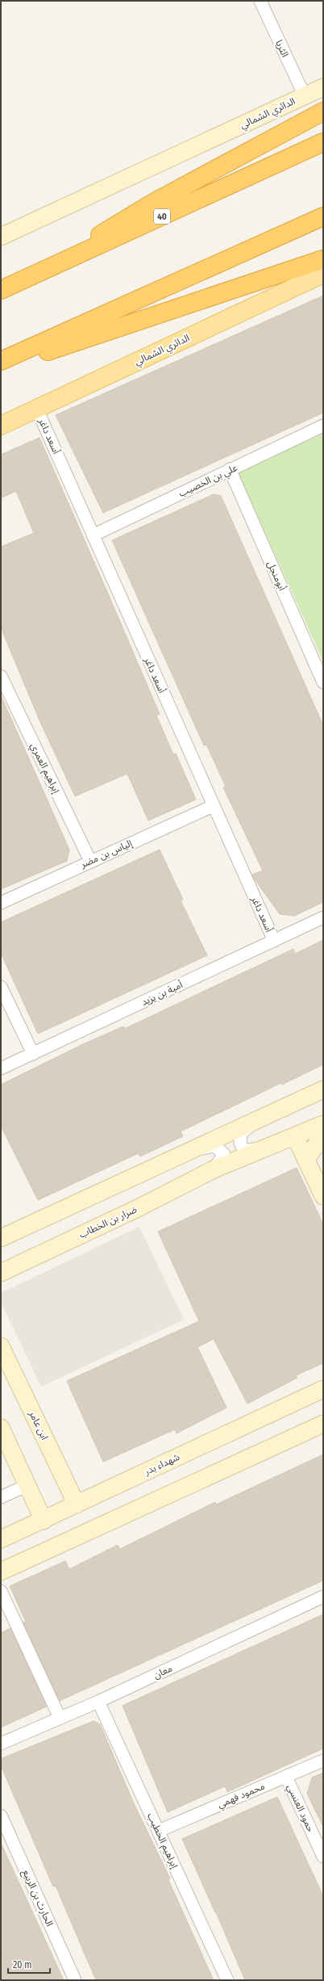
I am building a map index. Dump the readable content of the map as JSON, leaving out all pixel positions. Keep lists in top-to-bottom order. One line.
{"streets":{"highway":["40"],"main road":["الدائري الشمالي"],"street":["الثريا","أسعد داغر","علي بن الخصيب","أبومنجل","إبراهيم العمري","إلياس بن مضر","أمية بن يزيد","ضرار بن الخطاب","ابن عامر","شهداء بدر","معان","محمود فهمي","حمود العنسي","إبراهيم الخطيب","الحارث بن الربيع"]},"crossings":[["الثريا","الدائري الشمالي"],["الدائري الشمالي","أسعد داغر"],["أسعد داغر","علي بن الخصيب"],["أسعد داغر","إلياس بن مضر"],["أسعد داغر","أمية بن يزيد"],["علي بن الخصيب","أبومنجل"],["إبراهيم العمري","إلياس بن مضر"],["ابن عامر","شهداء بدر"],["معان","إبراهيم الخطيب"],["محمود فهمي","حمود العنسي"],["محمود فهمي","إبراهيم الخطيب"]],"scale_bar":"20 m"}
